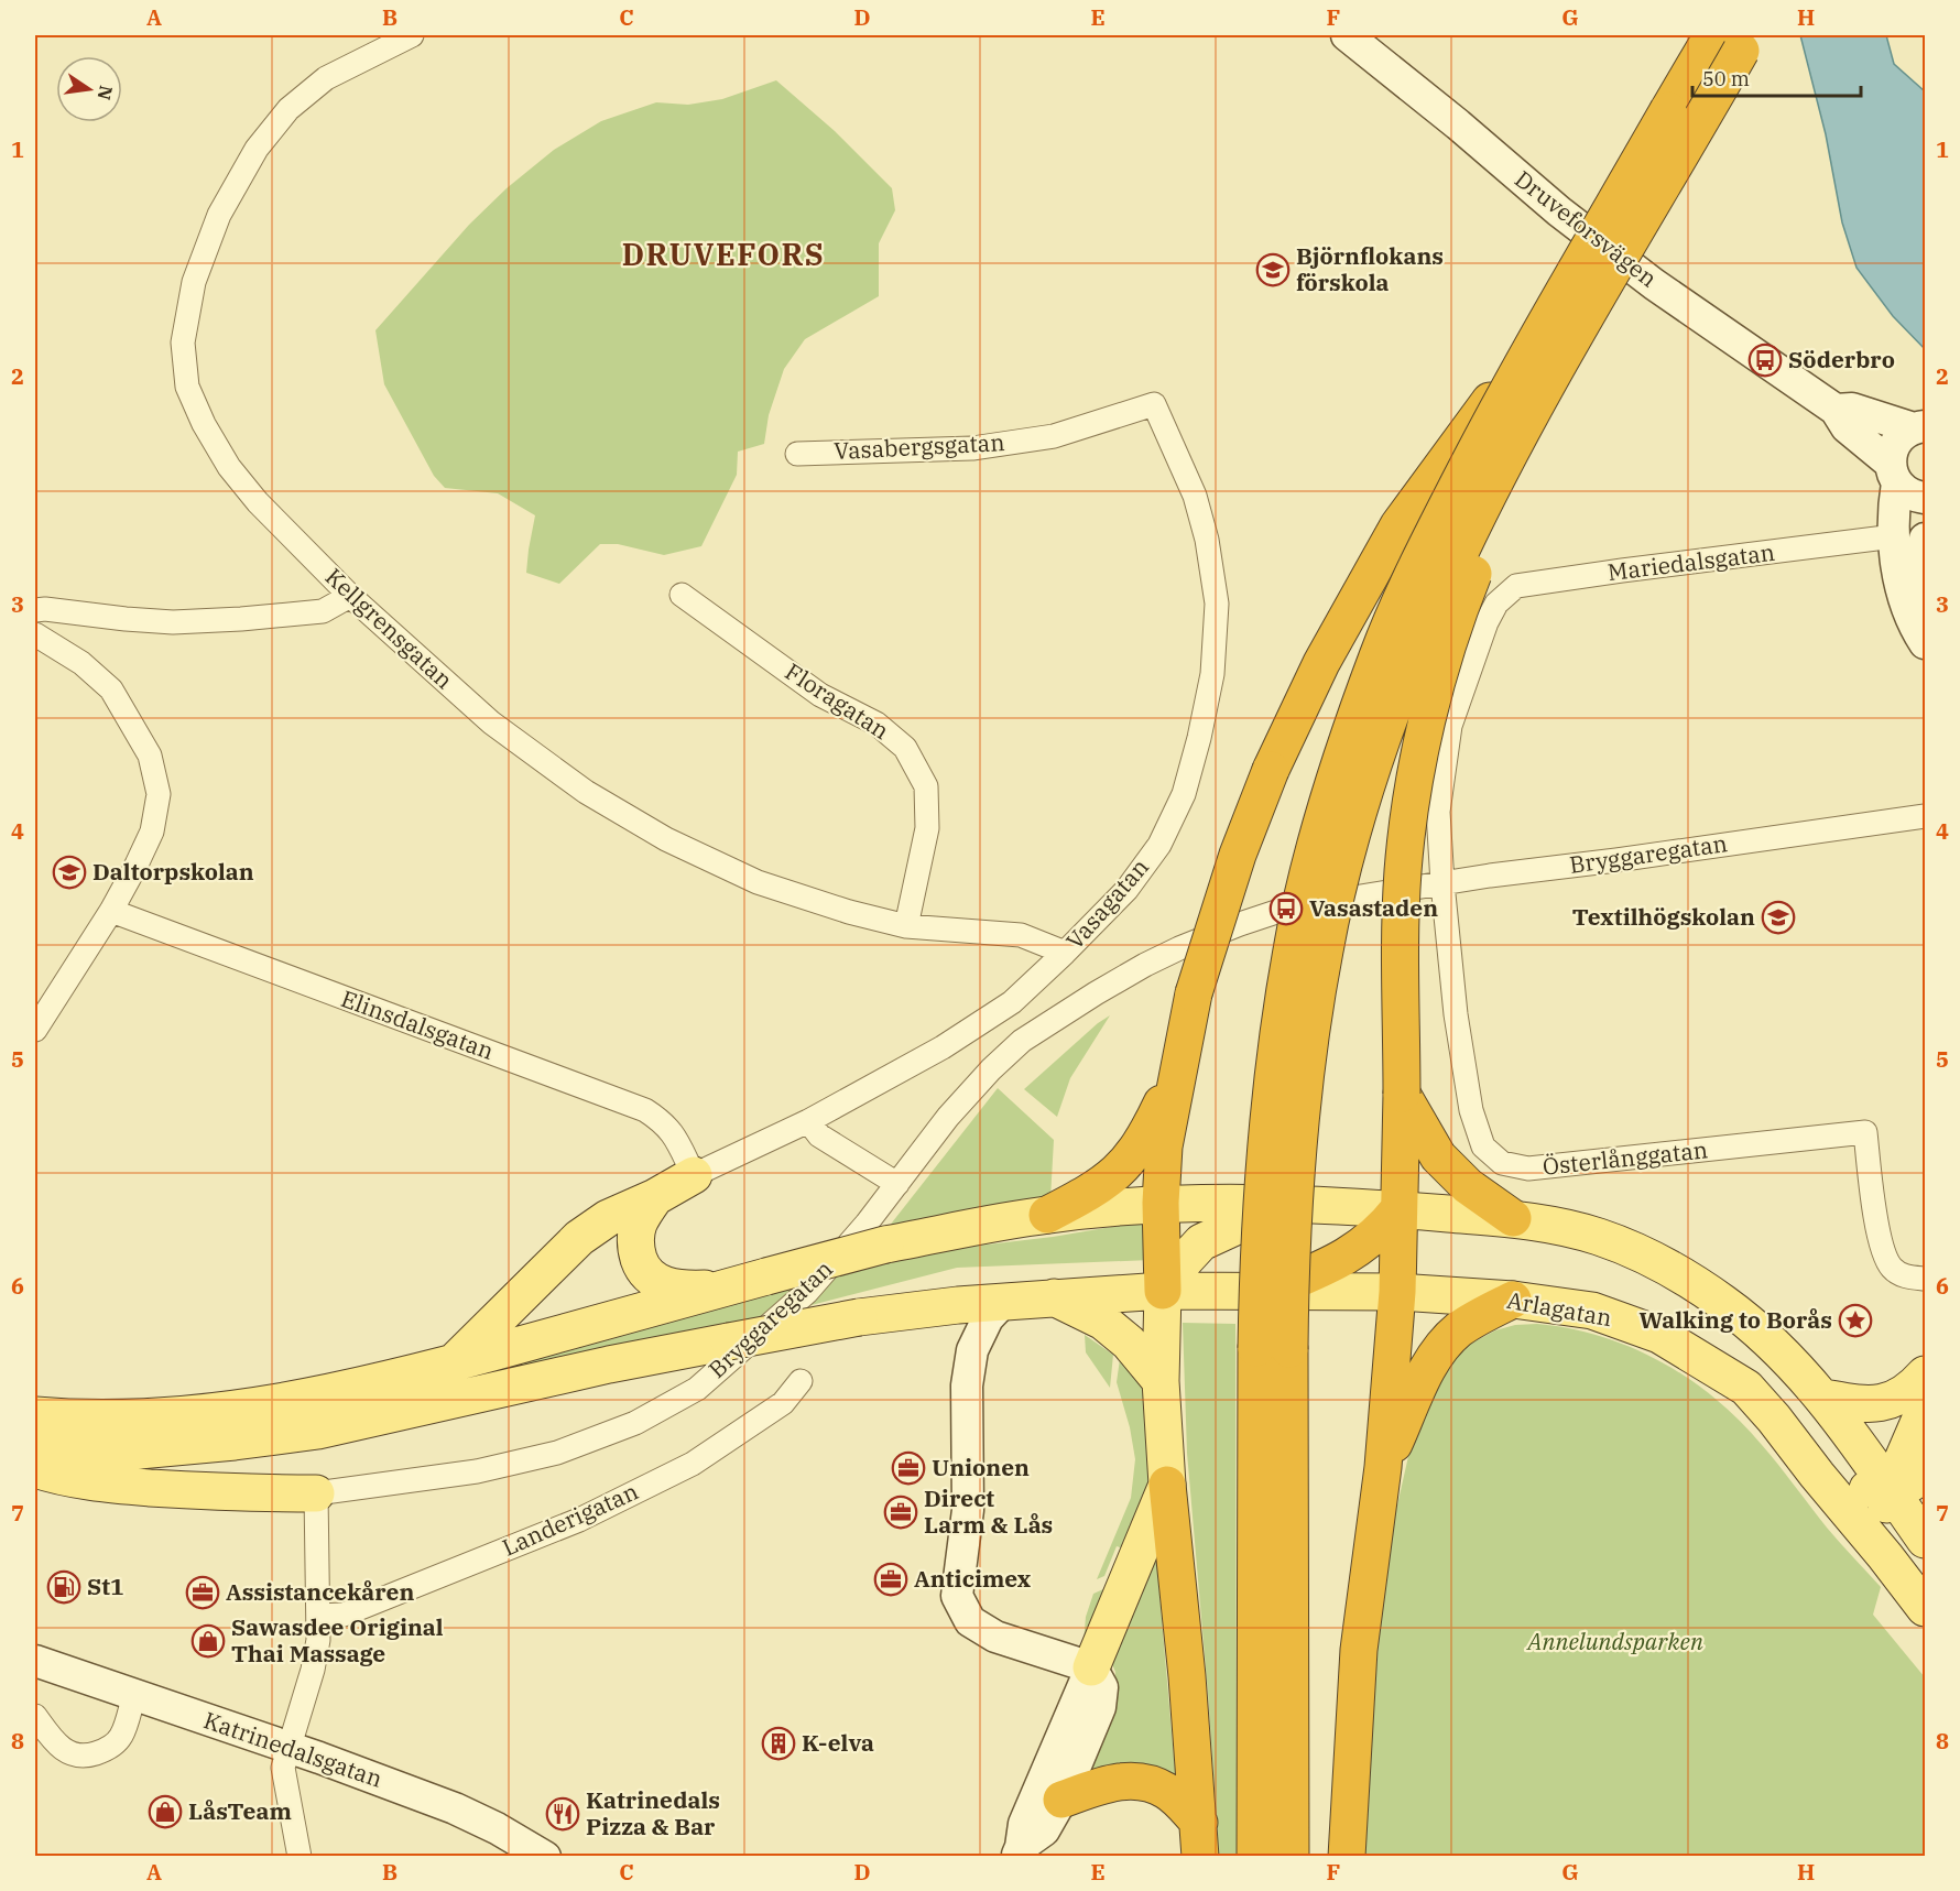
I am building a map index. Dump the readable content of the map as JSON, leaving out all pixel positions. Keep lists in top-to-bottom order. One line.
{"streets":{"main road":["Arlagatan"],"street":["Druveforsvägen","Vasabergsgatan","Mariedalsgatan","Kellgrensgatan","Floragatan","Bryggaregatan","Vasagatan","Elinsdalsgatan","Österlånggatan","Landerigatan","Katrinedalsgatan"]},"crossings":[["Vasabergsgatan","Vasagatan"],["Kellgrensgatan","Floragatan"],["Kellgrensgatan","Vasagatan"],["Bryggaregatan","Österlånggatan"],["Vasagatan","Elinsdalsgatan"]],"districts":["DRUVEFORS"],"parks":["Annelundsparken"],"places":{"school or university":["Björnflokans förskola","Daltorpskolan","Textilhögskolan"],"bus stop":["Söderbro","Vasastaden"],"place":["Walking to Borås"],"office":["Unionen","Direct Larm & Lås","Anticimex","Assistancekåren"],"fuel station":["St1"],"shop":["Sawasdee Original Thai Massage","LåsTeam"],"building":["K-elva"],"restaurant":["Katrinedals Pizza & Bar"]},"scale_bar":"50 m","north":"right","grid":{"columns":["A","B","C","D","E","F","G","H"],"rows":["1","2","3","4","5","6","7","8"]}}
